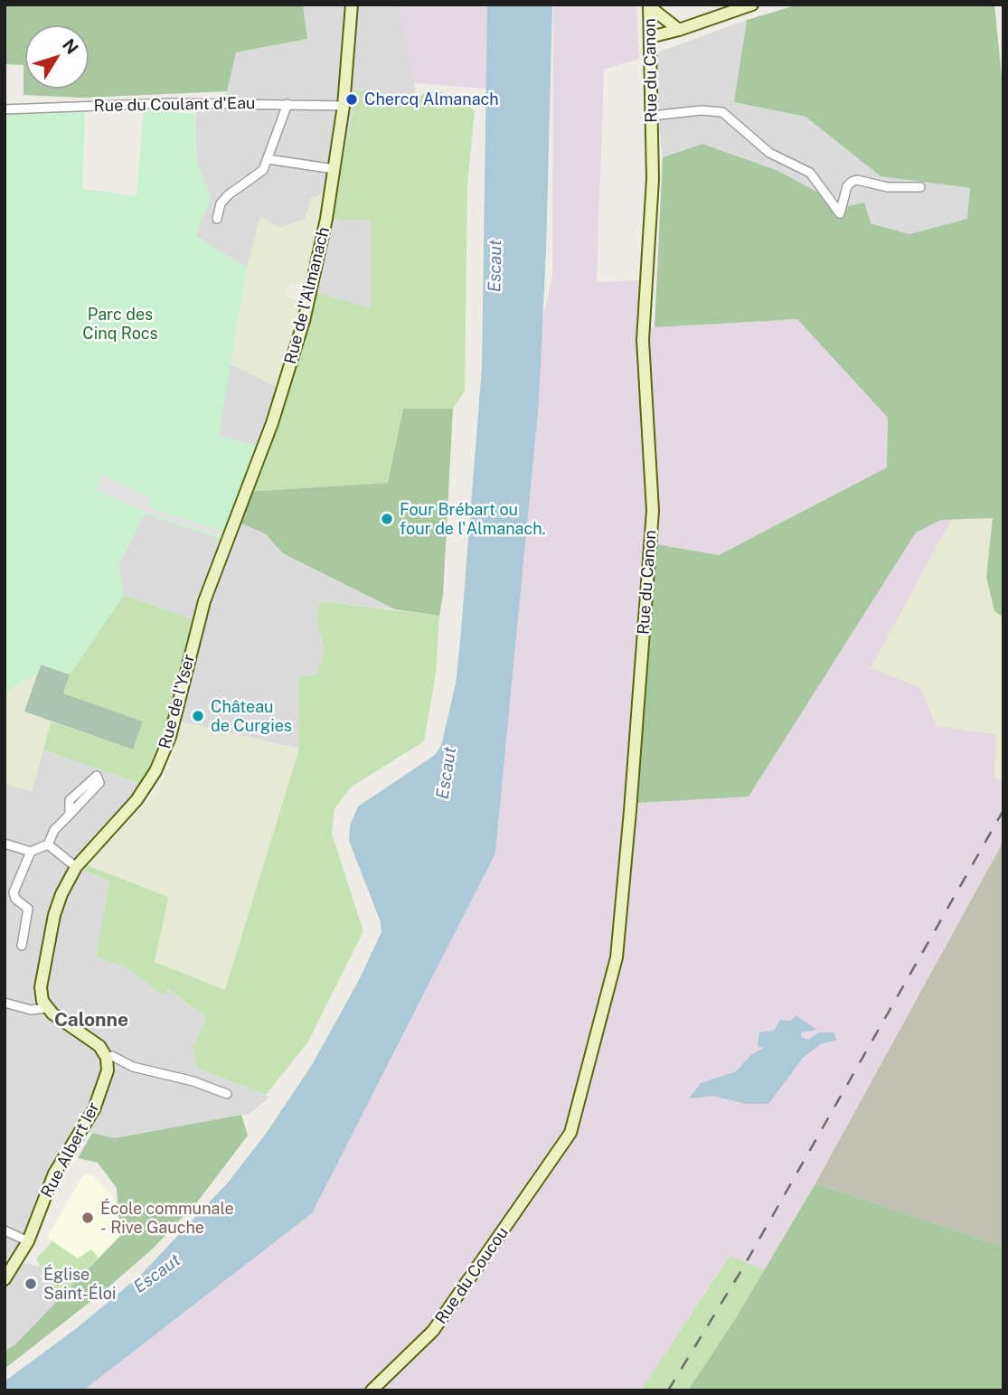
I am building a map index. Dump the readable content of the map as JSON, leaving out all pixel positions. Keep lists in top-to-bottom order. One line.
{"streets":{"main road":["Rue du Canon","Rue de l'Almanach","Rue de l'Yser","Rue Albert Ier","Rue du Coucou"],"street":["Rue du Coulant d'Eau"]},"crossings":[["Rue du Canon","Rue du Coucou"],["Rue du Coulant d'Eau","Rue de l'Almanach"],["Rue de l'Almanach","Rue de l'Yser"]],"districts":["Calonne"],"water":["Escaut"],"parks":["Parc des Cinq Rocs"],"places":["Chercq Almanach","Four Brébart ou four de l'Almanach.","Château de Curgies","École communale - Rive Gauche","Église Saint-Éloi"],"north":"top right"}
